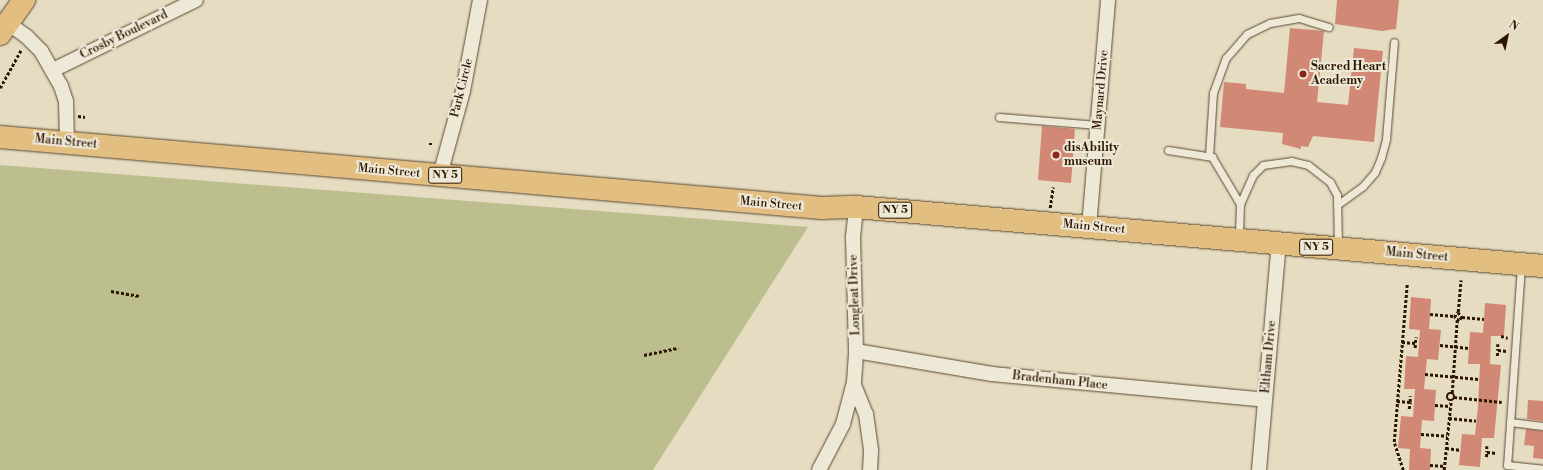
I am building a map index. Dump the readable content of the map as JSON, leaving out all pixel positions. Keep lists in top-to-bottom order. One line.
{"streets":{"main road":["Main Street","NY 5"],"street":["Crosby Boulevard","Park Circle","Maynard Drive","Longleat Drive","Eltham Drive","Bradenham Place"]},"crossings":[["Park Circle","Main Street"],["Maynard Drive","Main Street"],["Main Street","Longleat Drive"],["Main Street","Eltham Drive"],["Longleat Drive","Bradenham Place"],["Eltham Drive","Bradenham Place"]],"places":["Sacred Heart Academy","disAbility museum"],"north":"top right"}
